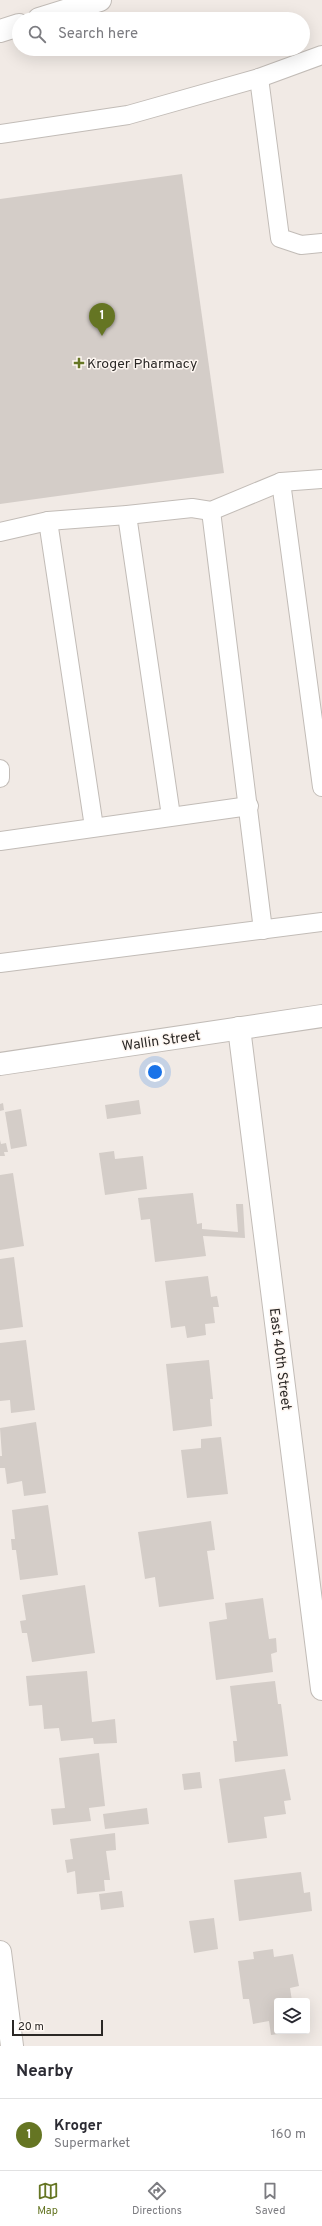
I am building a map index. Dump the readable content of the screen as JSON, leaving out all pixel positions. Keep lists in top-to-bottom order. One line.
{"streets":{"main road":["Wallin Street","East 40th Street"]},"crossings":[["Wallin Street","East 40th Street"]],"places":{"health":["Kroger Pharmacy"]},"scale_bar":"20 m","page":{"search":"Search here","pins":"1","scale":"20 m","heading":"Nearby","list":[{"mark":"1","name":"Kroger","note":"Supermarket","value":"160 m"}],"nav":["Map","Directions","Saved"]}}
